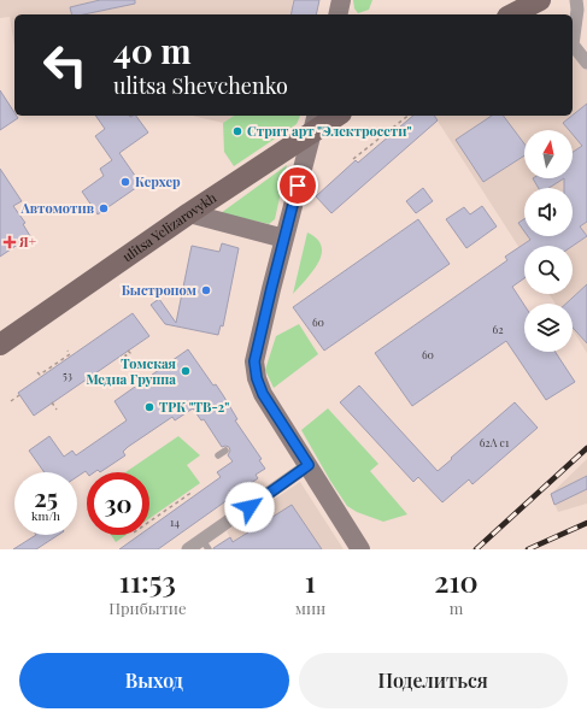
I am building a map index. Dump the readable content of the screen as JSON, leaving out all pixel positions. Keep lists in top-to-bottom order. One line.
{"streets":{"main road":["ulitsa Yelizarovykh"]},"places":{"other":["Стрит арт \"Электросети\"","Керхер","Автомотив","Быстроном","Томская Медиа Группа","ТРК \"ТВ-2\""],"health":["Я+"]},"house_numbers":["60","62","60","53","62А с1","14"],"north":"top","page":{"turn":["40 m","ulitsa Shevchenko"],"speed":"25 km/h","limit":"30","eta":["11:53","Прибытие","1","мин","210","m"],"buttons":["Выход","Поделиться"]}}
